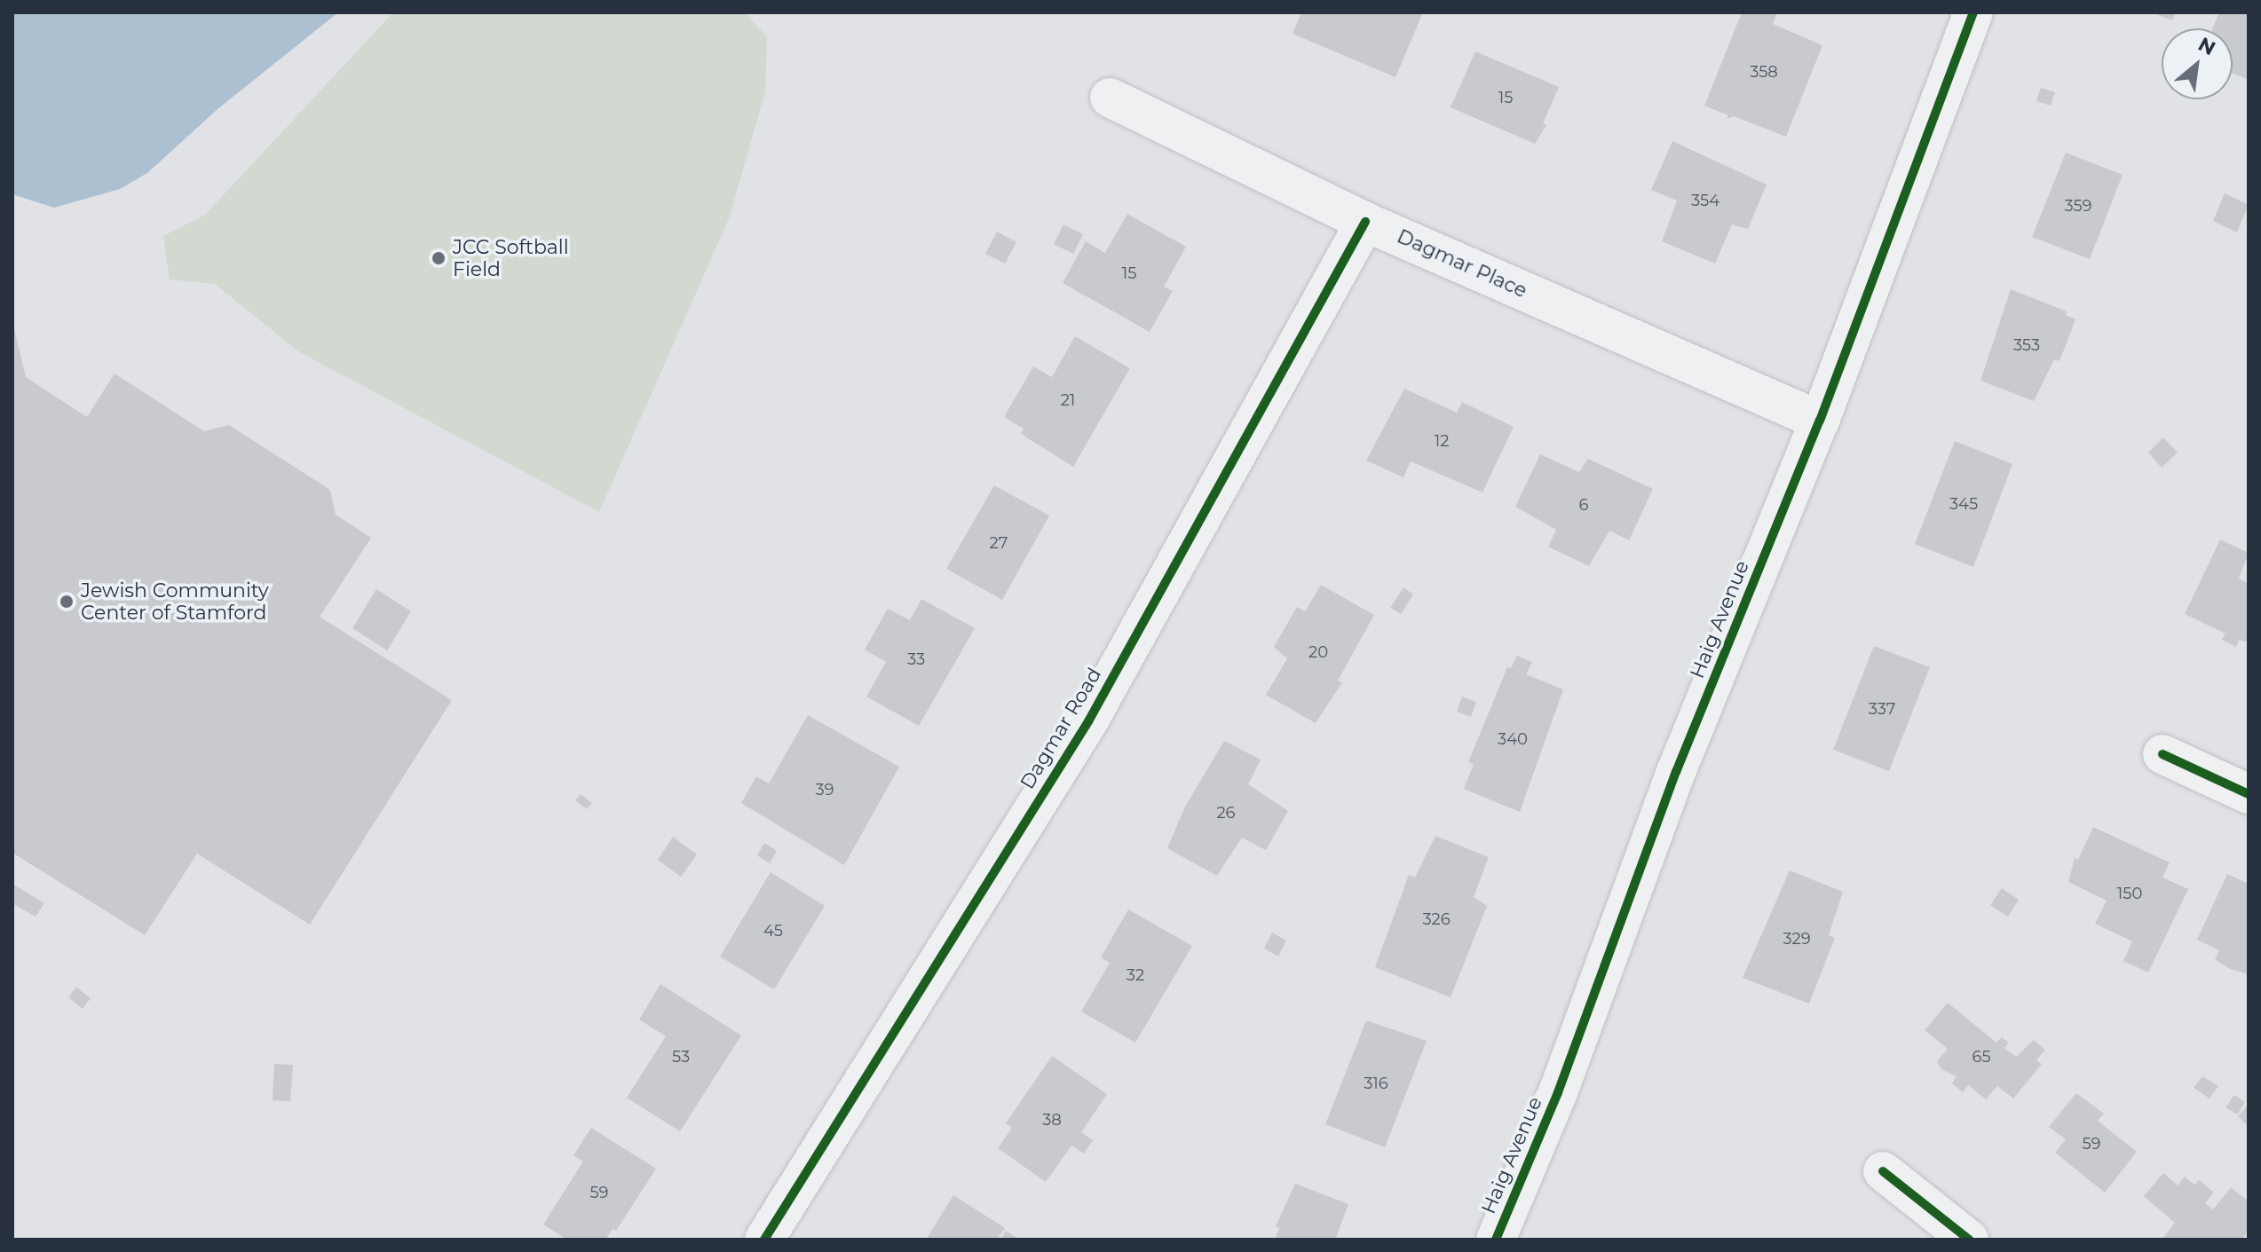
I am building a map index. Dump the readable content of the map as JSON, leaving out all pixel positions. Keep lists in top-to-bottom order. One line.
{"streets":{"street":["Dagmar Place","Haig Avenue","Dagmar Road"]},"crossings":[["Dagmar Place","Haig Avenue"],["Dagmar Place","Dagmar Road"]],"places":["JCC Softball Field","Jewish Community Center of Stamford"],"house_numbers":["358","15","354","359","15","353","21","12","345","6","27","20","33","337","340","39","26","150","326","45","329","32","53","65","316","38","59","59"],"north":"top right"}
